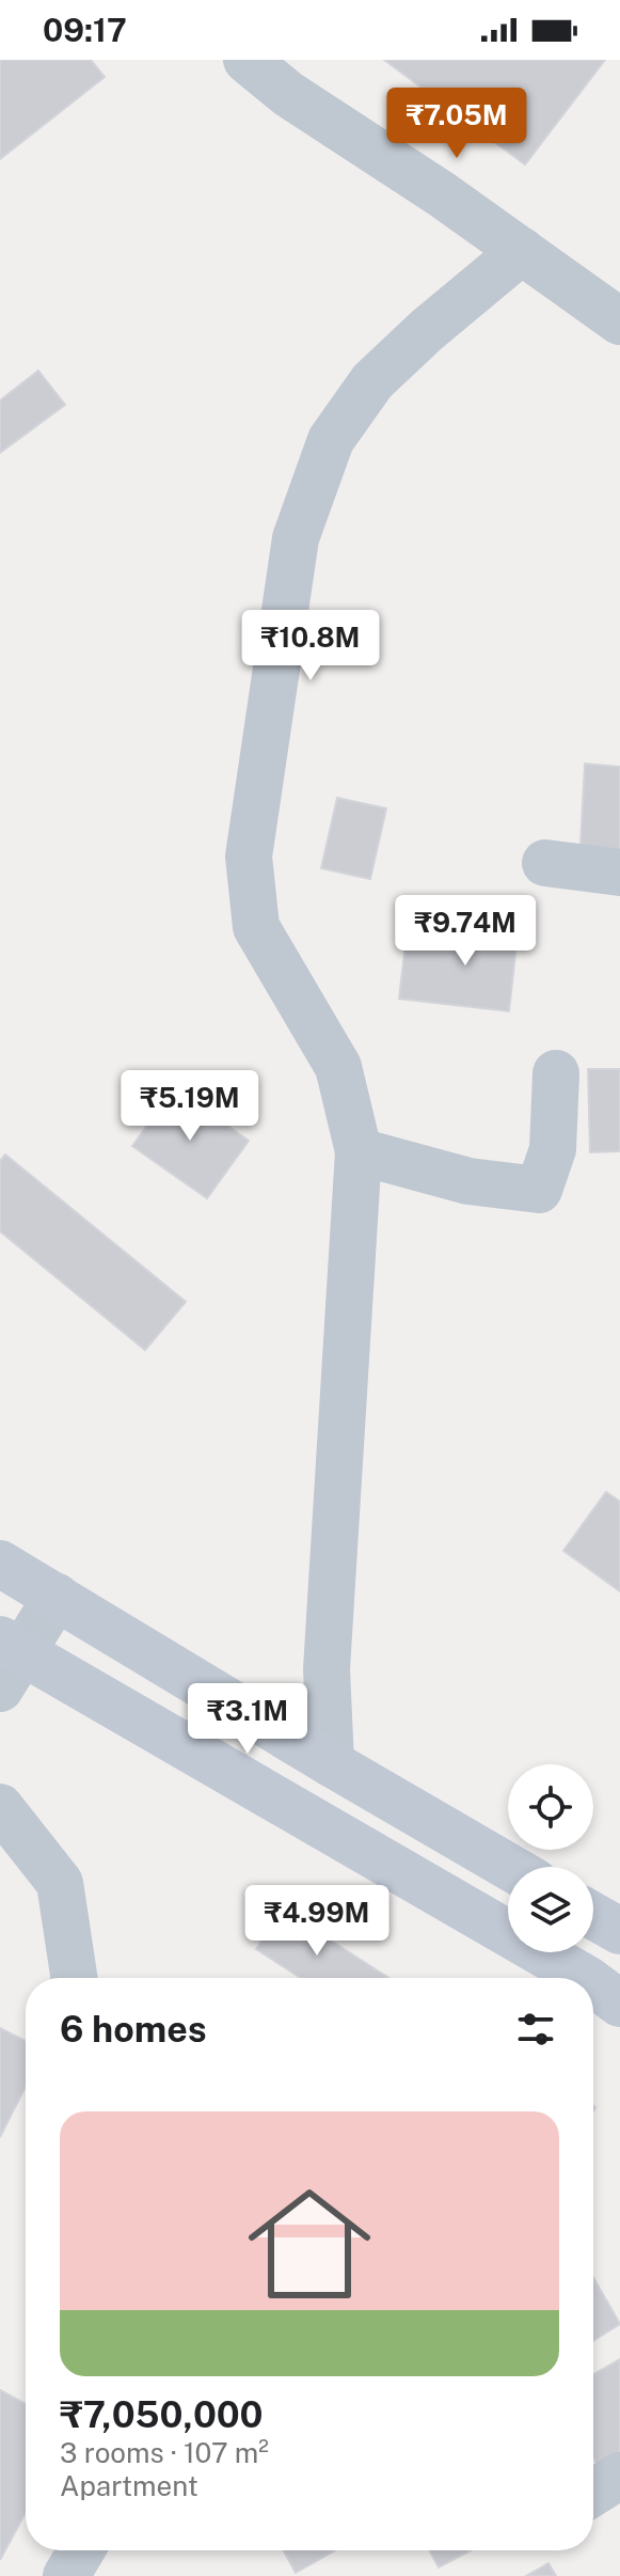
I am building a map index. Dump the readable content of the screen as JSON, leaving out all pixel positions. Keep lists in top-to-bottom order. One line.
{"page":{"status":"09:17","price":["₹7.05M","₹10.8M","₹9.74M","₹5.19M","₹3.1M","₹4.99M"],"heading":"6 homes","list":[{"name":"₹7,050,000","note":"3 rooms · 107 m² · Apartment"}]}}
